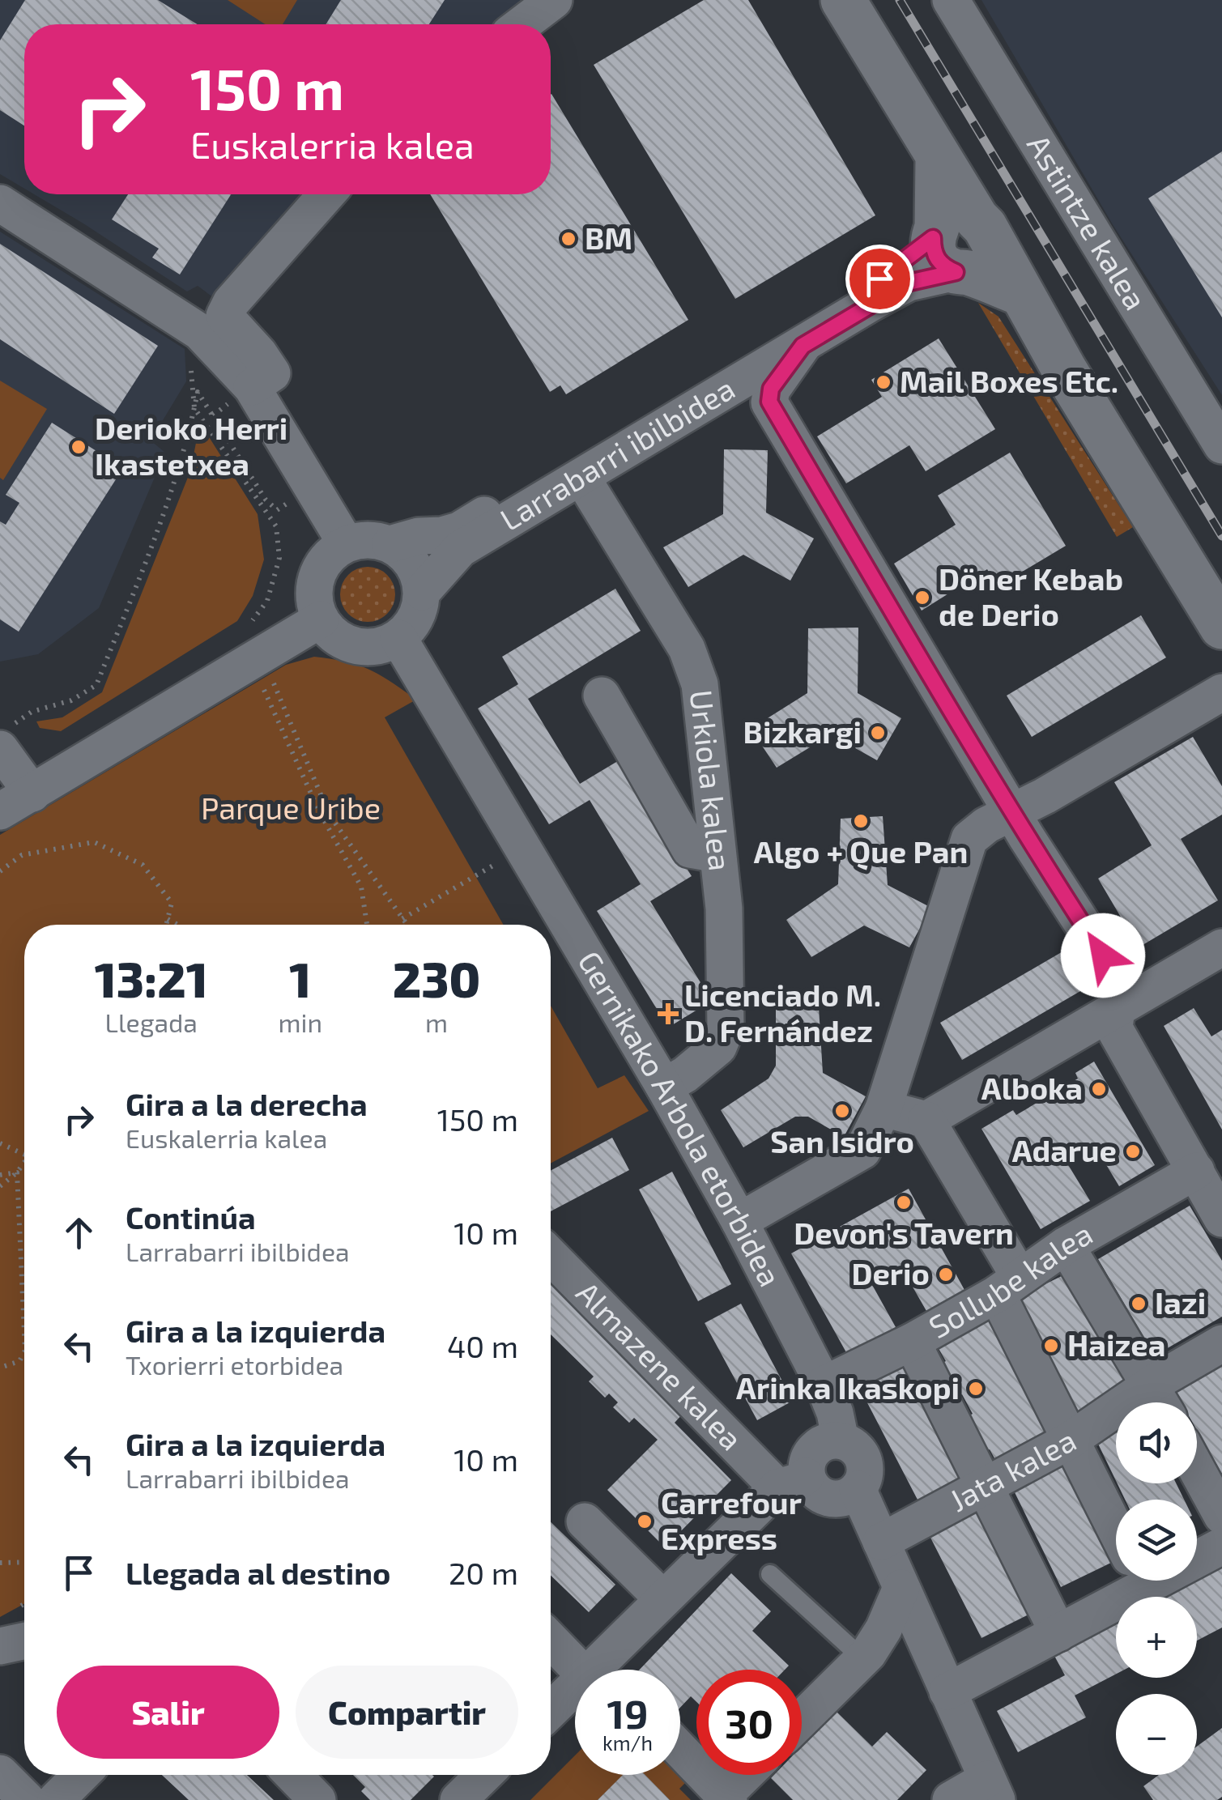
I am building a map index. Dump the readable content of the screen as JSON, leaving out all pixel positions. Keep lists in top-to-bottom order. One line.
{"streets":{"street":["Astintze kalea","Larrabarri ibilbidea","Urkiola kalea","Gernikako Arbola etorbidea","Sollube kalea","Almazene kalea","Jata kalea"]},"crossings":[["Larrabarri ibilbidea","Urkiola kalea"],["Larrabarri ibilbidea","Gernikako Arbola etorbidea"],["Urkiola kalea","Gernikako Arbola etorbidea"],["Gernikako Arbola etorbidea","Sollube kalea"],["Gernikako Arbola etorbidea","Almazene kalea"],["Gernikako Arbola etorbidea","Jata kalea"]],"parks":["Parque Uribe"],"places":{"other":["BM","Mail Boxes Etc.","Derioko Herri Ikastetxea","Döner Kebab de Derio","Bizkargi","Algo + Que Pan","Alboka","San Isidro","Adarue","Devon's Tavern","Derio","Iazi","Haizea","Arinka Ikaskopi","Carrefour Express"],"health":["Licenciado M. D. Fernández"]},"page":{"turn":["150 m","Euskalerria kalea"],"eta":["13:21","Llegada","1","min","230","m"],"list":[{"name":"Gira a la derecha","note":"Euskalerria kalea","value":"150 m"},{"name":"Continúa","note":"Larrabarri ibilbidea","value":"10 m"},{"name":"Gira a la izquierda","note":"Txorierri etorbidea","value":"40 m"},{"name":"Gira a la izquierda","note":"Larrabarri ibilbidea","value":"10 m"},{"name":"Llegada al destino","value":"20 m"}],"map_buttons":["+","−"],"buttons":["Salir","Compartir"],"speed":"19 km/h","limit":"30"}}
